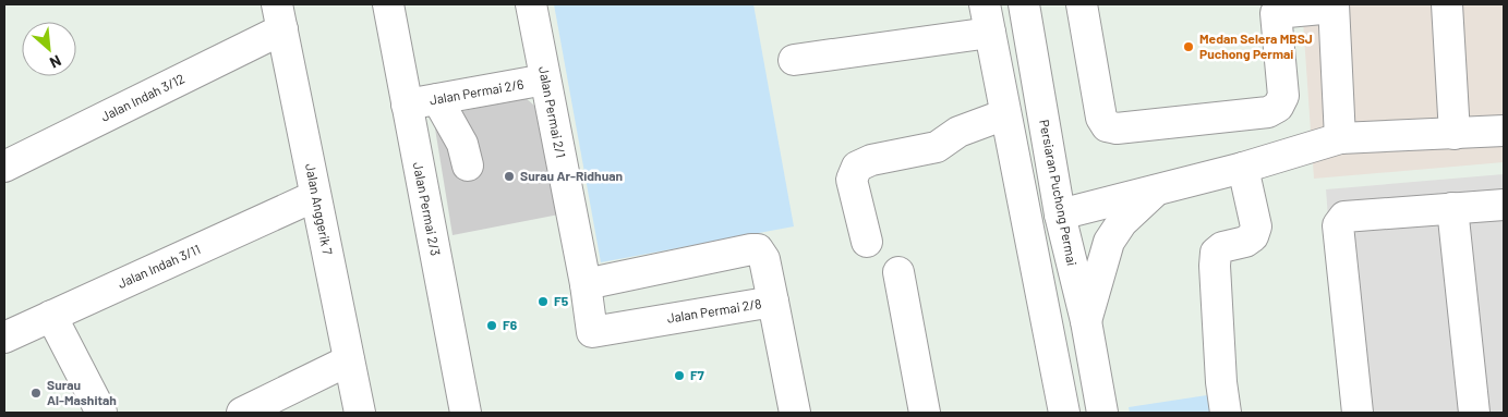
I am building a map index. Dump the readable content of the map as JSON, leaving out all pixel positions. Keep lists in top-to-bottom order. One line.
{"streets":{"street":["Jalan Permai 2/6","Jalan Indah 3/12","Jalan Permai 2/1","Persiaran Puchong Permai","Jalan Anggerik 7","Jalan Permai 2/3","Jalan Indah 3/11","Jalan Permai 2/8"]},"crossings":[["Jalan Permai 2/6","Jalan Permai 2/1"],["Jalan Permai 2/6","Jalan Permai 2/3"],["Jalan Indah 3/12","Jalan Anggerik 7"],["Jalan Permai 2/1","Jalan Permai 2/8"],["Jalan Anggerik 7","Jalan Indah 3/11"]],"places":["Medan Selera MBSJ Puchong Permai","Surau Ar-Ridhuan","F5","F6","F7","Surau Al-Mashitah"],"north":"bottom right"}
